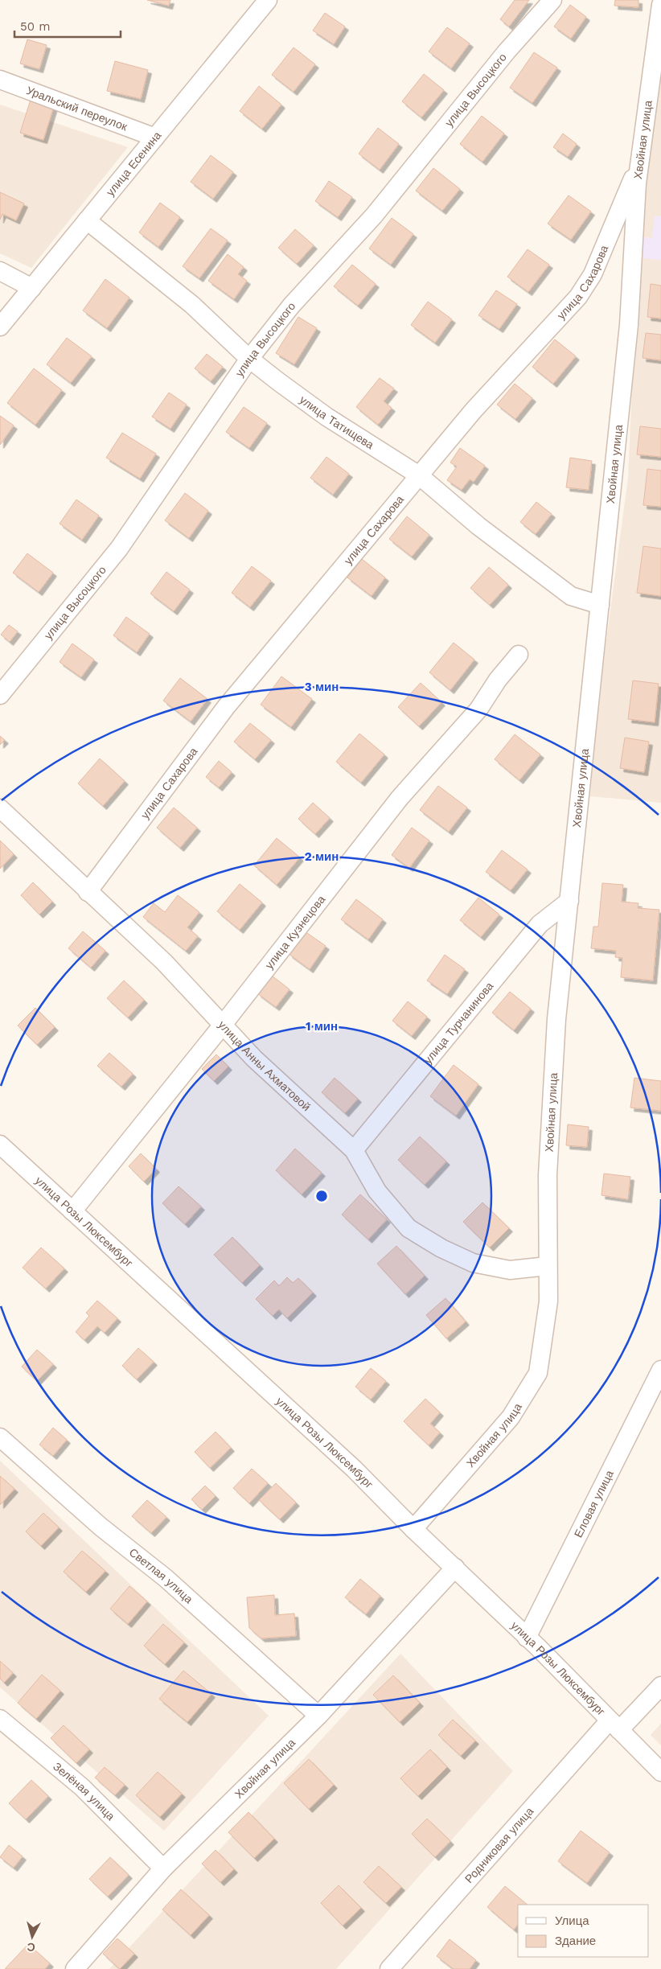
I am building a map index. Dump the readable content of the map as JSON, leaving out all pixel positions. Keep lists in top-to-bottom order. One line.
{"streets":{"street":["улица Высоцкого","Уральский переулок","Хвойная улица","улица Есенина","улица Сахарова","улица Татищева","улица Кузнецова","улица Турчанинова","улица Анны Ахматовой","улица Розы Люксембург","Еловая улица","Светлая улица","Зелёная улица","Родниковая улица"]},"crossings":[["улица Высоцкого","улица Татищева"],["Уральский переулок","улица Есенина"],["Хвойная улица","улица Сахарова"],["Хвойная улица","улица Татищева"],["Хвойная улица","улица Турчанинова"],["Хвойная улица","улица Анны Ахматовой"],["Хвойная улица","улица Розы Люксембург"],["Хвойная улица","Светлая улица"],["Хвойная улица","Зелёная улица"],["улица Есенина","улица Татищева"],["улица Сахарова","улица Татищева"],["улица Сахарова","улица Анны Ахматовой"],["улица Кузнецова","улица Анны Ахматовой"],["улица Кузнецова","улица Розы Люксембург"],["улица Турчанинова","улица Анны Ахматовой"],["улица Розы Люксембург","Еловая улица"],["улица Розы Люксембург","Родниковая улица"]],"legend":["Улица","Здание"],"scale_bar":"50 m","north":"bottom","rings":["3 мин","2 мин","1 мин"]}
